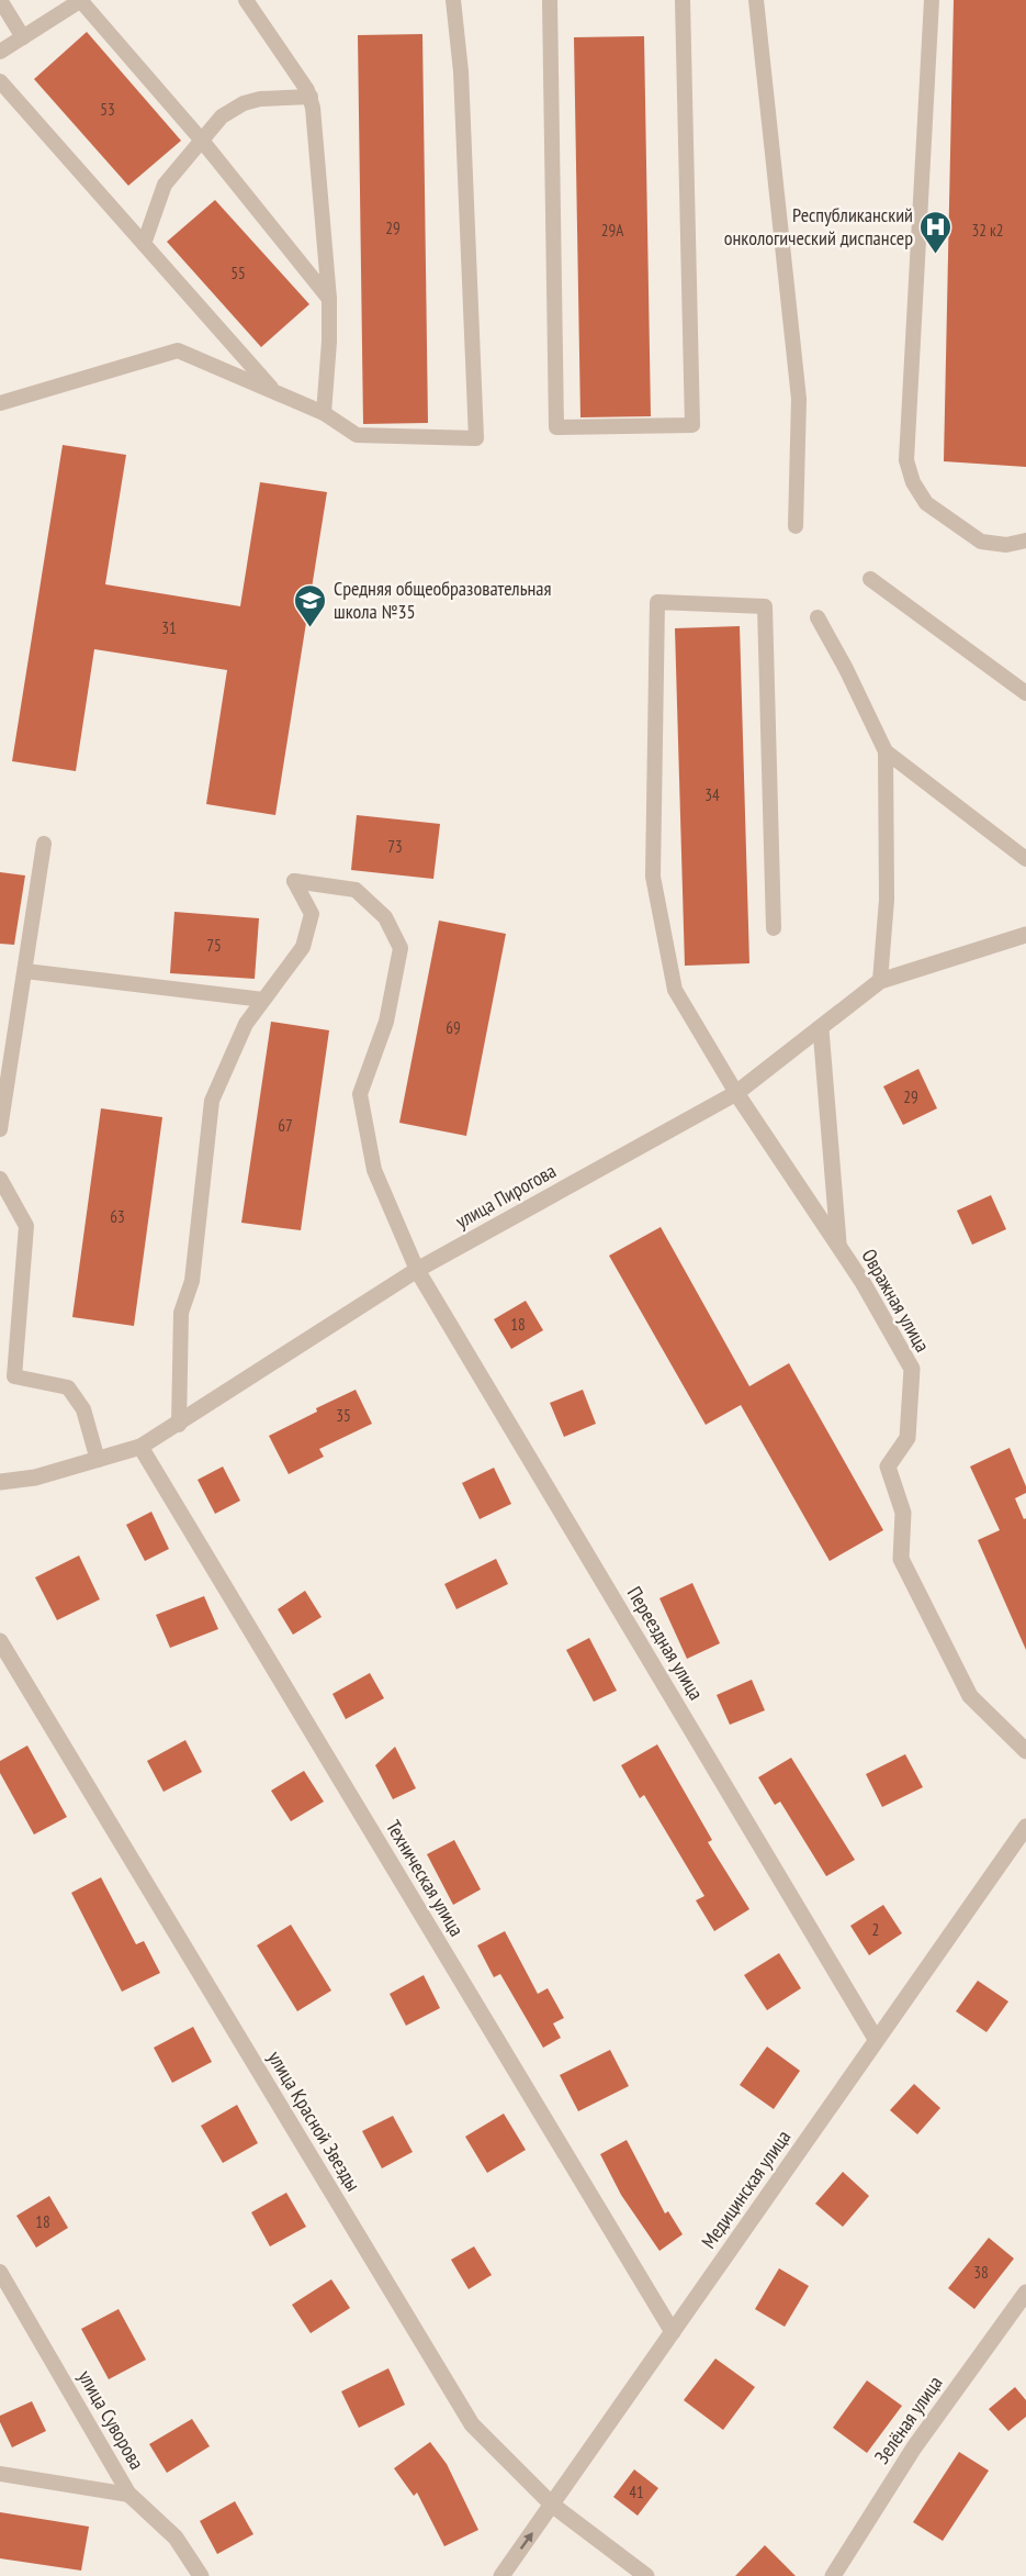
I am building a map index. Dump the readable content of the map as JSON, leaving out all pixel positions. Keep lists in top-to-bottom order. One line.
{"streets":{"street":["улица Пирогова","Овражная улица","Переездная улица","Техническая улица","улица Красной Звезды","Медицинская улица","улица Суворова","Зелёная улица"]},"crossings":[["улица Пирогова","Овражная улица"],["улица Пирогова","Переездная улица"],["улица Пирогова","Техническая улица"],["Переездная улица","Медицинская улица"],["Техническая улица","Медицинская улица"],["улица Красной Звезды","Медицинская улица"]],"places":{"hospital":["Республиканский онкологический диспансер"],"school or university":["Средняя общеобразовательная школа №35"]},"house_numbers":["53","29","29А","32 к2","55","31","34","73","75","69","29","67","63","18","35","2","18","38","41"]}
